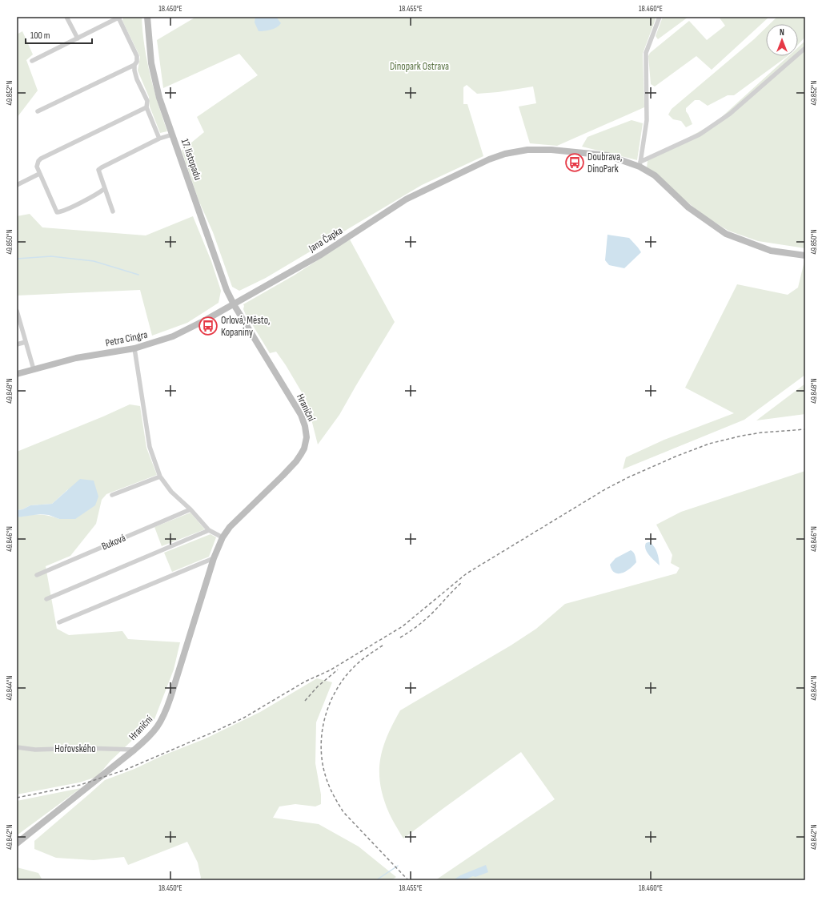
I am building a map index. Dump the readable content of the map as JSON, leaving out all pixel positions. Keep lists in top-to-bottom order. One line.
{"streets":{"main road":["17. listopadu","Jana Čapka","Petra Cingra","Hraniční"],"street":["Buková","Hořovského"]},"crossings":[["17. listopadu","Jana Čapka"],["17. listopadu","Petra Cingra"],["17. listopadu","Hraniční"],["Jana Čapka","Petra Cingra"],["Jana Čapka","Hraniční"],["Petra Cingra","Hraniční"],["Hraniční","Hořovského"]],"parks":["Dinopark Ostrava"],"places":{"bus stop":["Doubrava, DinoPark","Orlová, Město, Kopaniny"]},"scale_bar":"100 m","north":"top","coordinates":["18.450°E","18.455°E","18.460°E","49.852°N","49.850°N","49.848°N","49.846°N","49.844°N","49.842°N"]}
